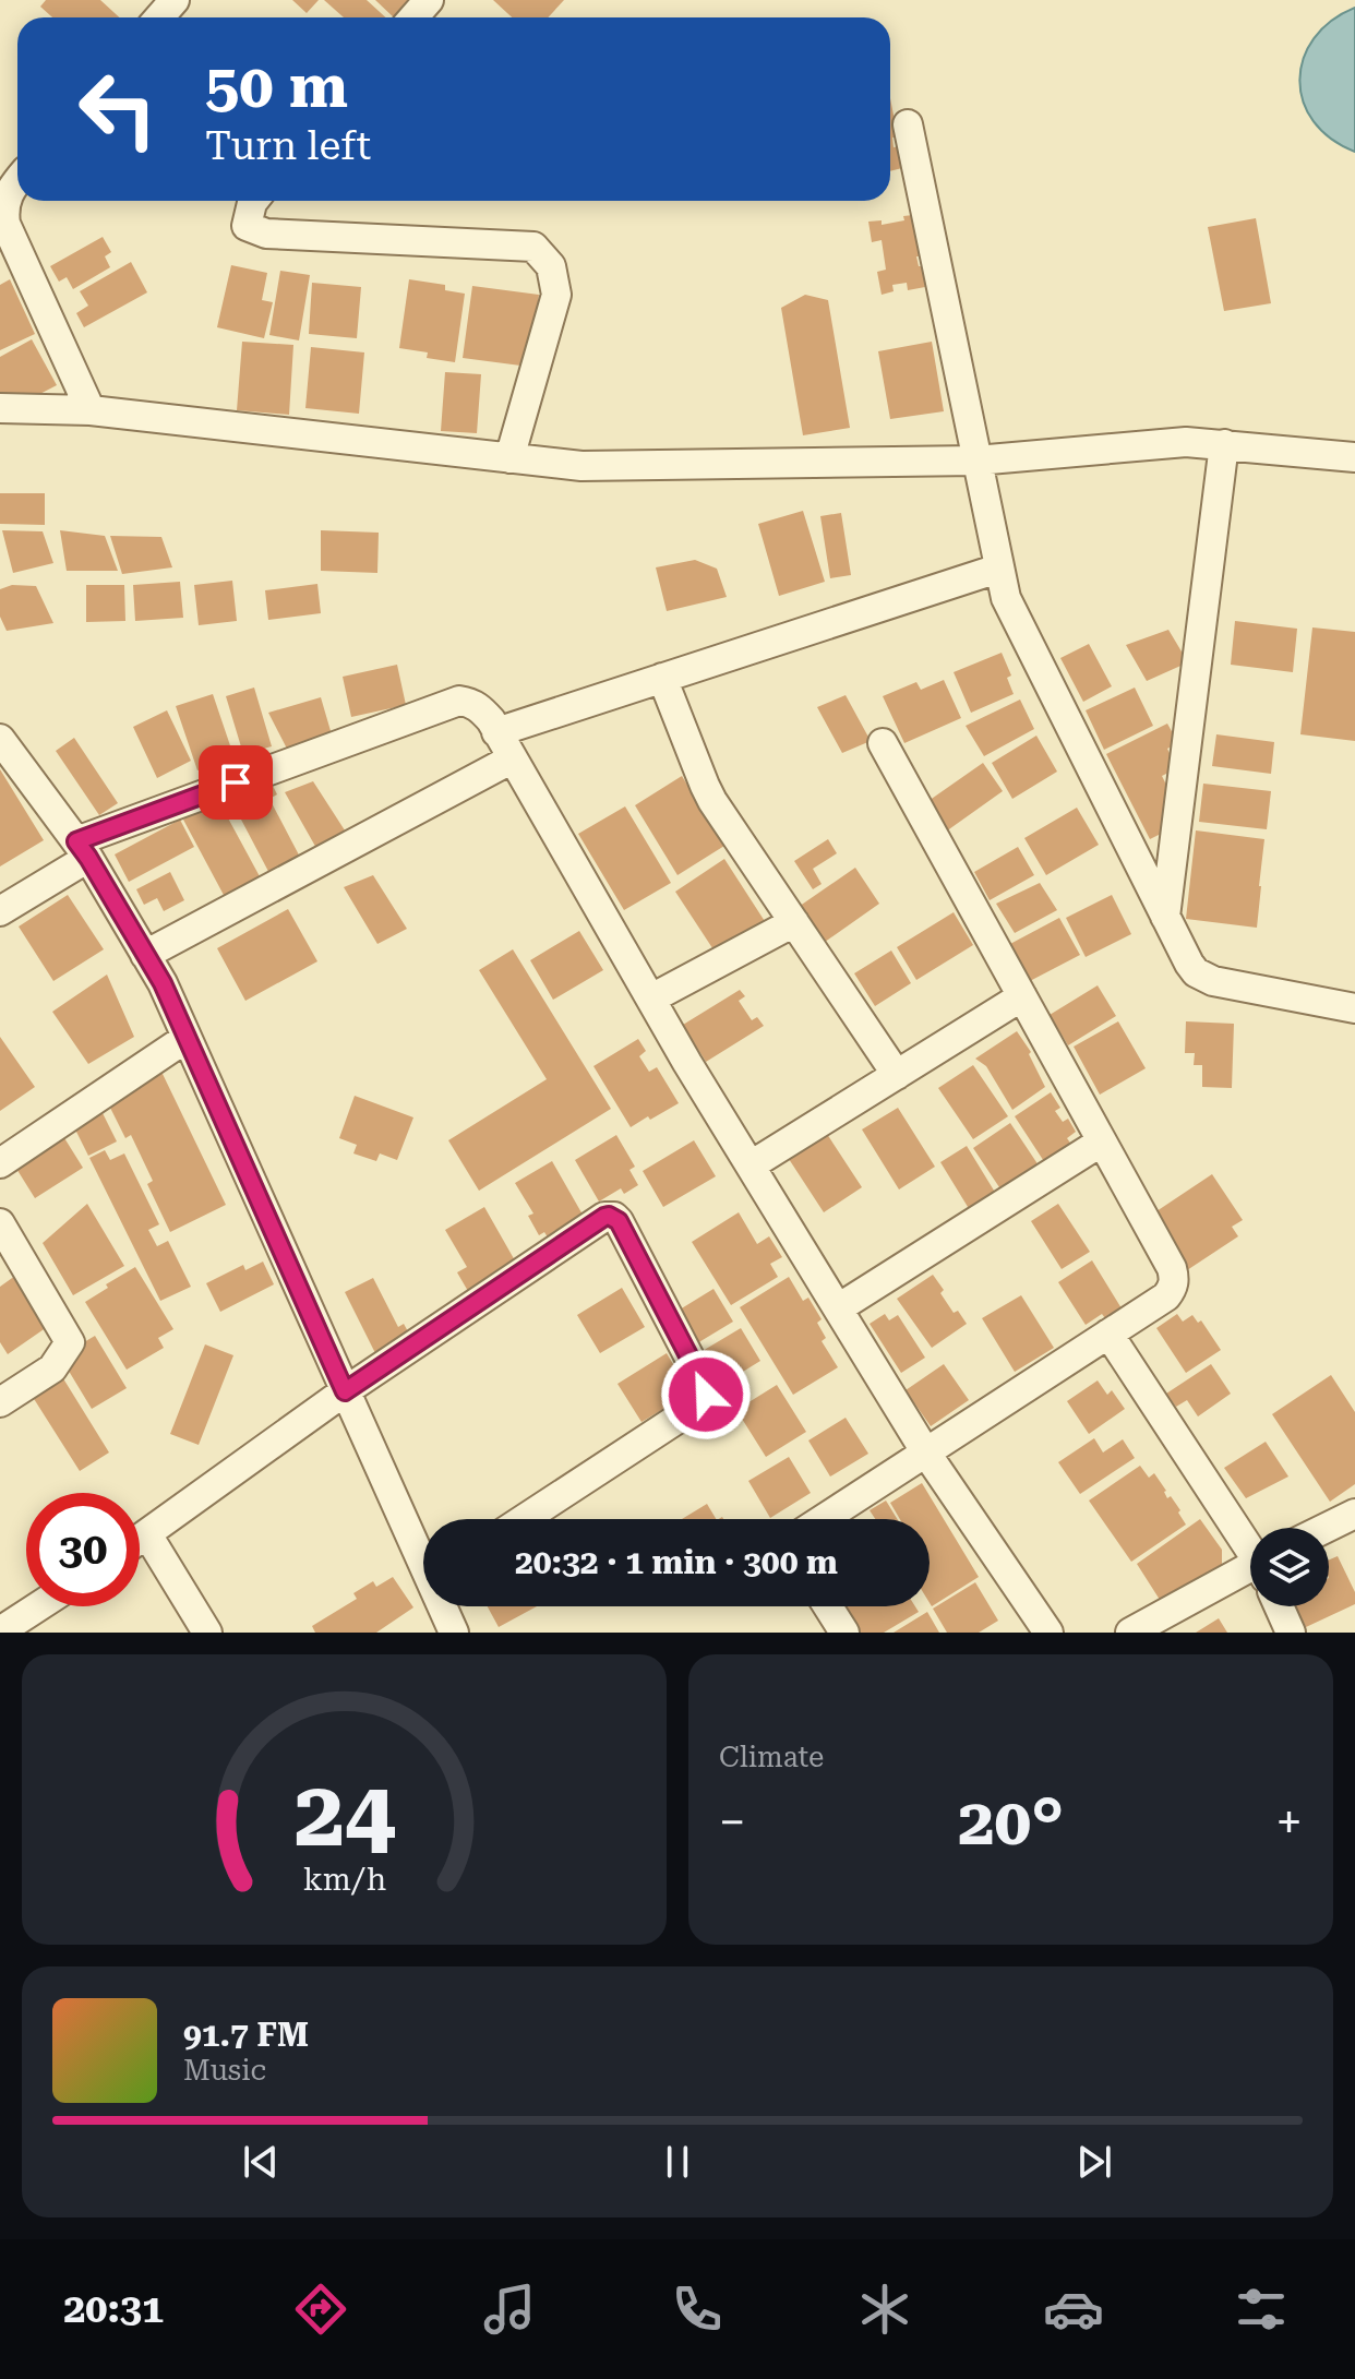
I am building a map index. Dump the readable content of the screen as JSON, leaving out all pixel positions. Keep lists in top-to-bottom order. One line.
{"page":{"turn":["50 m","Turn left"],"limit":"30","trip":"20:32 · 1 min · 300 m","tile":"Climate","heat":["−","20°","+"],"song":["91.7 FM","Music"],"tabs":"20:31","gauge":["24","km/h"]}}
